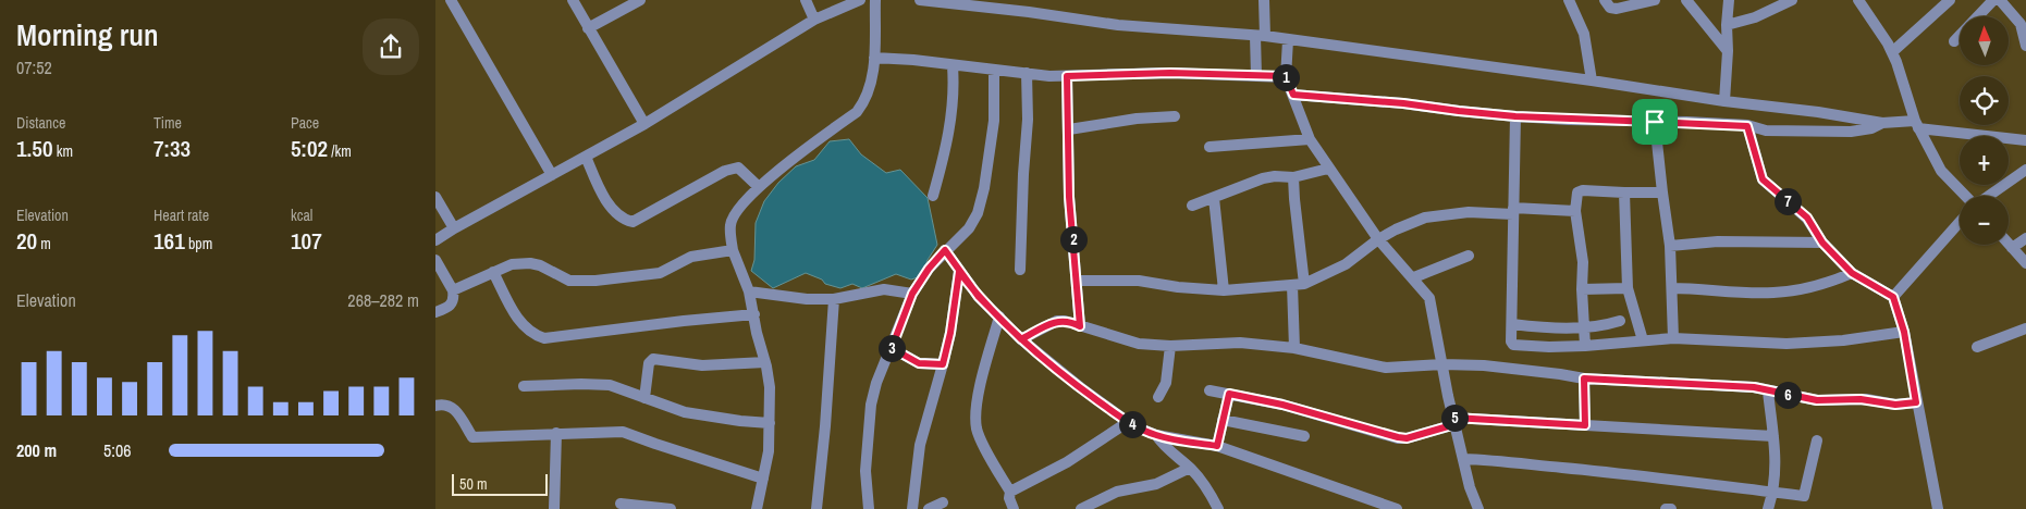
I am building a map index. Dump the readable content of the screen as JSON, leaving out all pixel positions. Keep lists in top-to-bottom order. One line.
{"scale_bar":"50 m","north":"top","page":{"heading":["Morning run","07:52"],"map_buttons":["+","−"],"pins":["1","7","2","3","6","5","4"],"stats":[["Distance","1.50 km"],["Time","7:33"],["Pace","5:02 /km"],["Elevation","20 m"],["Heart rate","161 bpm"],["kcal","107"]],"chart":["Elevation","268–282 m"],"list":[{"name":"200 m","note":"5:06"}],"scale":"50 m"}}
